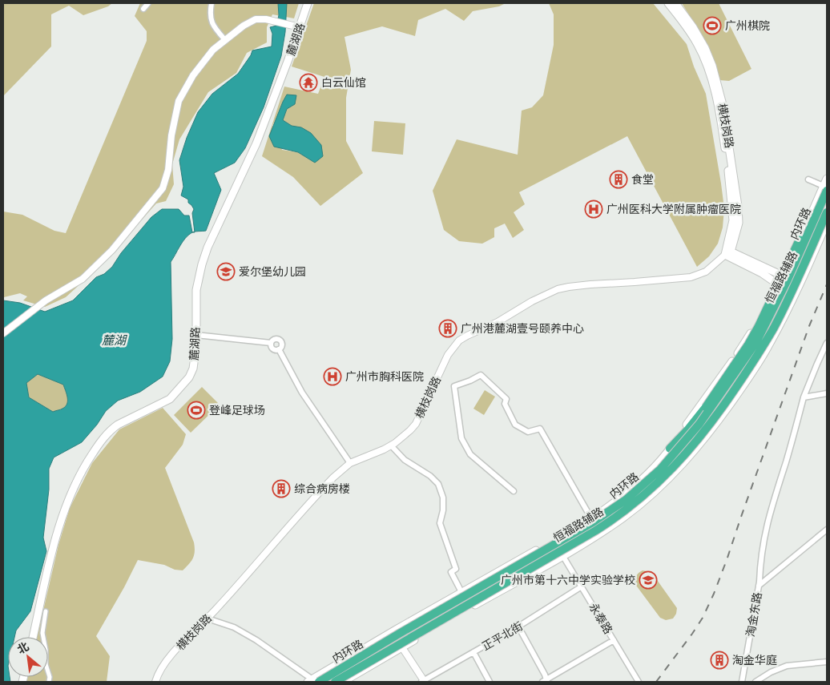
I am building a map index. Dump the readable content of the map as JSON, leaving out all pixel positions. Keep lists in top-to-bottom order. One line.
{"streets":{"highway":["内环路"],"main road":["麓湖路","横枝岗路","恒福路辅路"],"street":["淘金东路","永泰路","正平北街"]},"crossings":[["内环路","恒福路辅路"],["恒福路辅路","永泰路"],["永泰路","正平北街"]],"water":["麓湖"],"places":{"sports":["广州棋院","登峰足球场"],"temple":["白云仙馆"],"building":["食堂","广州港麓湖壹号颐养中心","综合病房楼","淘金华庭"],"hospital":["广州医科大学附属肿瘤医院","广州市胸科医院"],"school or university":["爱尔堡幼儿园","广州市第十六中学实验学校"]},"north":"top left"}
